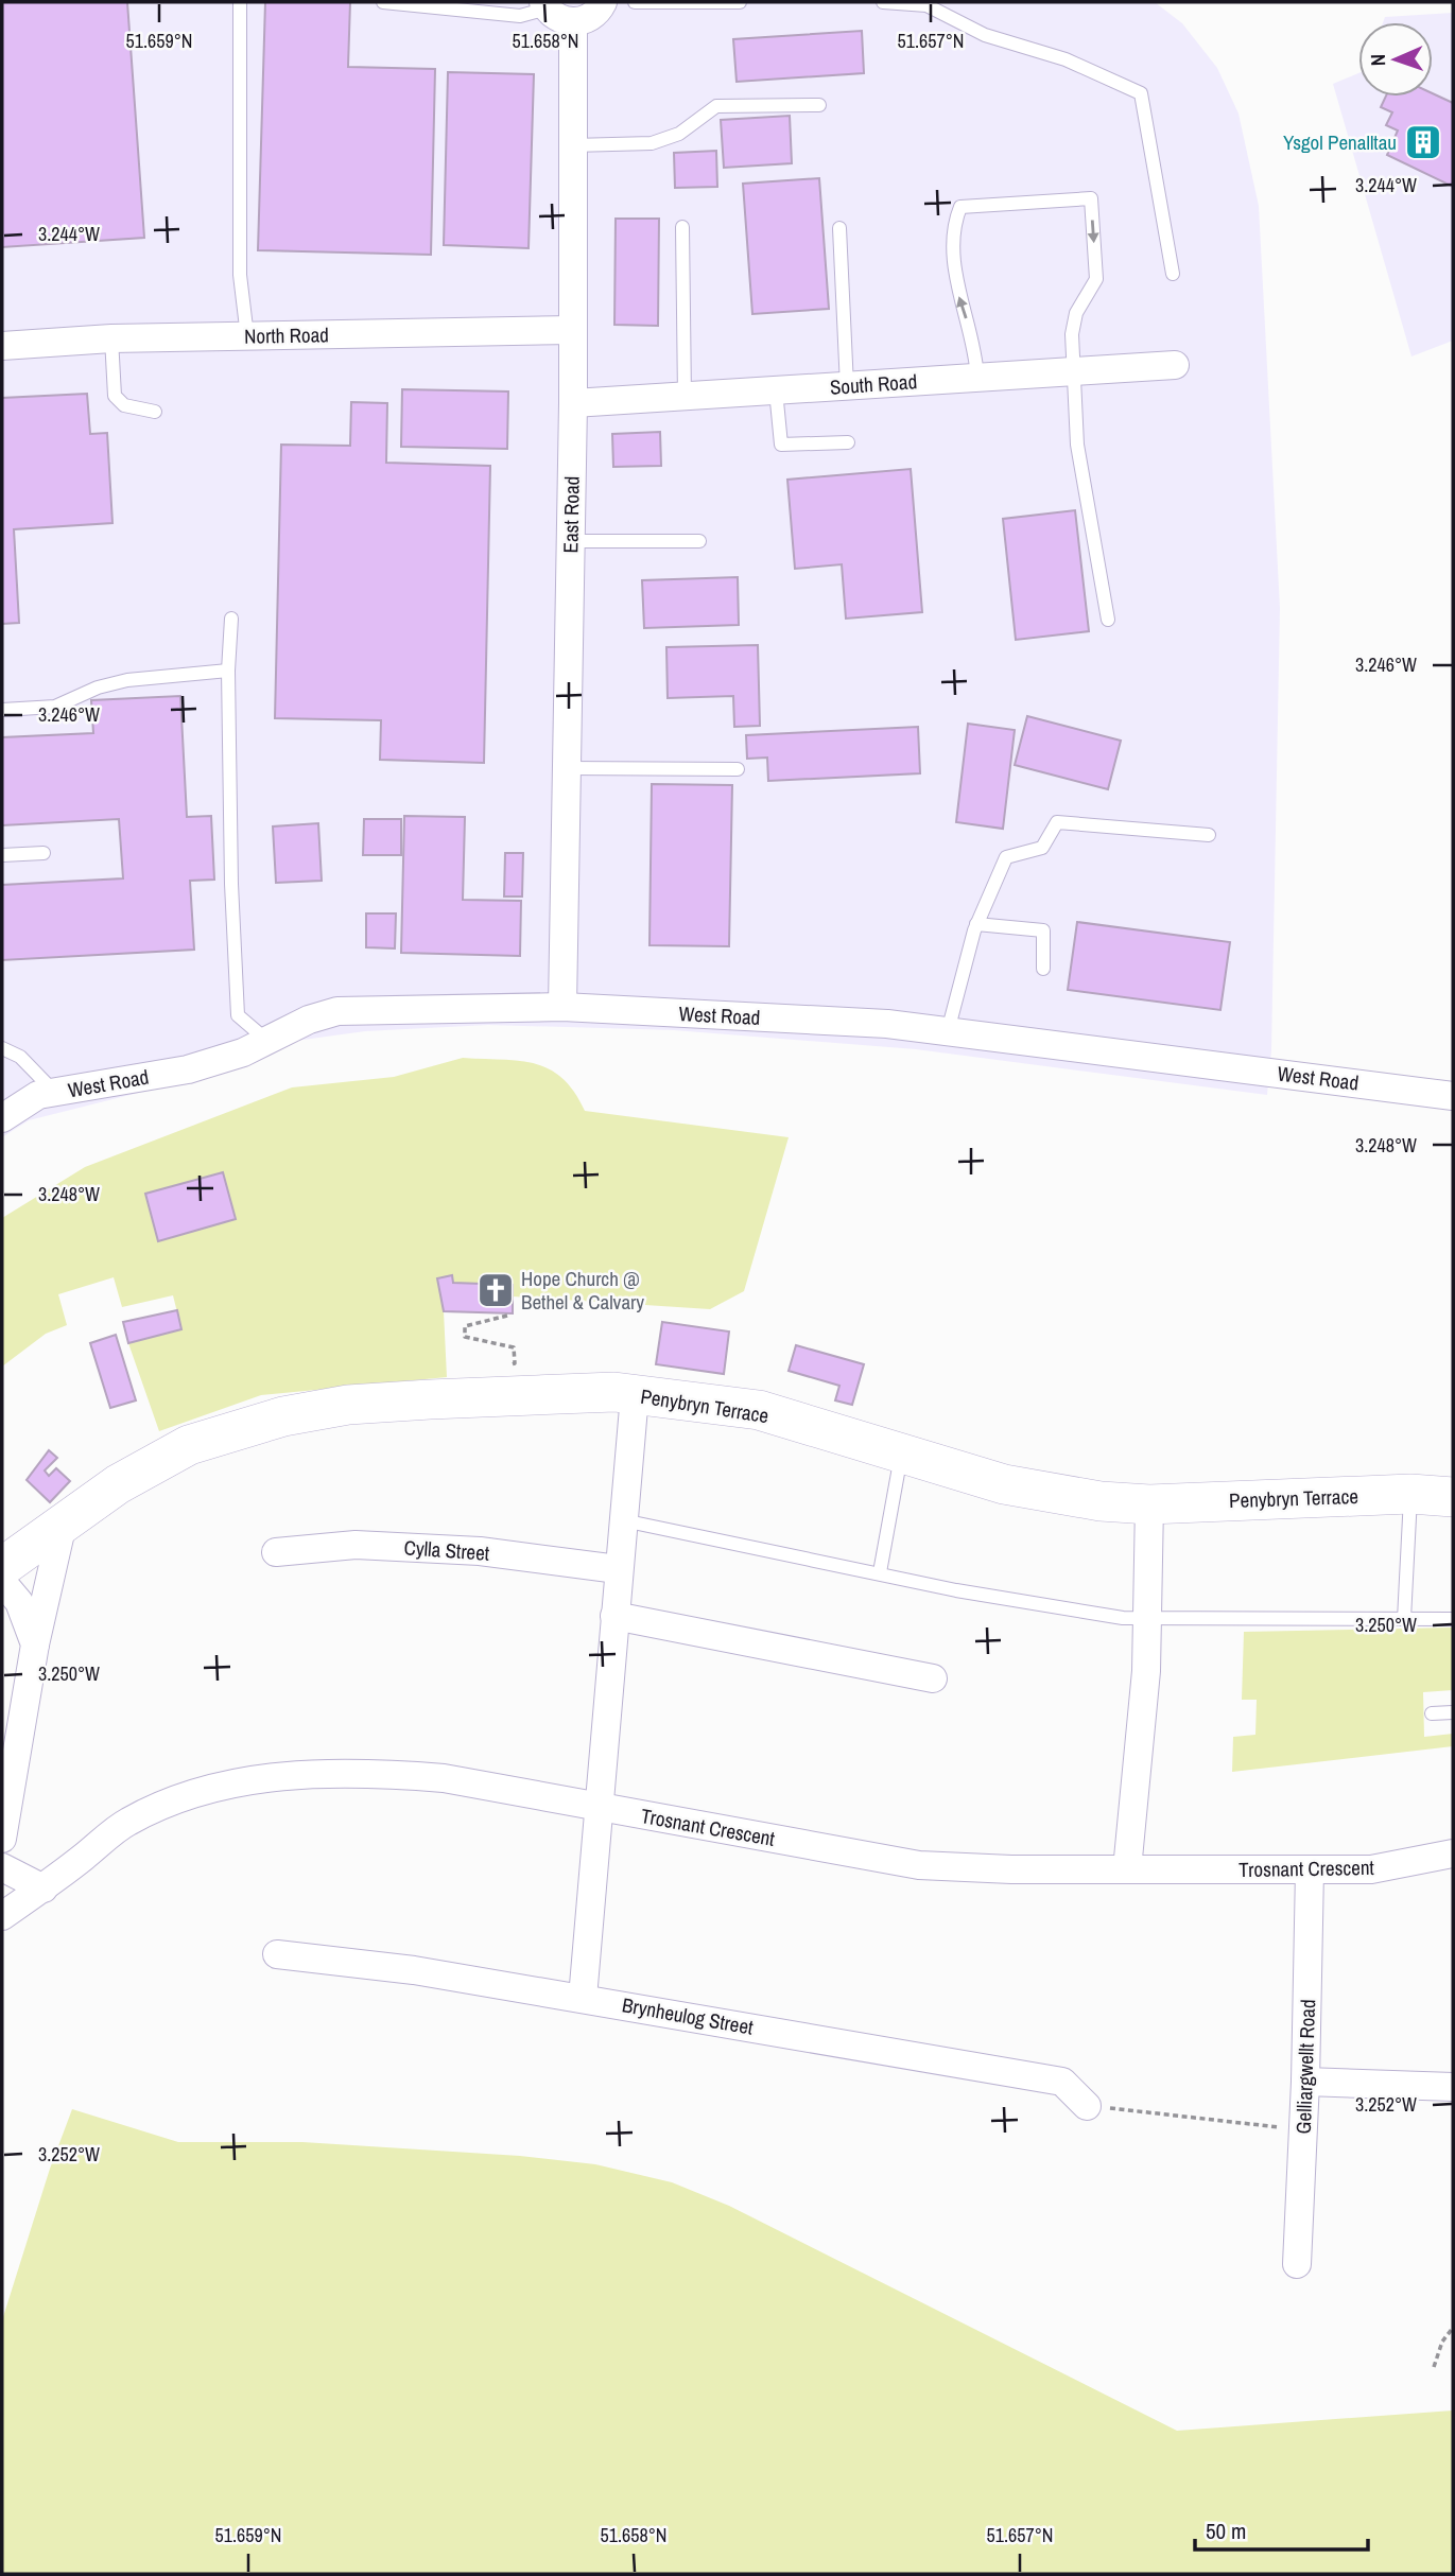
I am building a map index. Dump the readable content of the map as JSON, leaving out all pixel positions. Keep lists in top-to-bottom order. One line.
{"streets":{"street":["North Road","South Road","East Road","West Road","Penybryn Terrace","Cylla Street","Trosnant Crescent","Brynheulog Street","Gelliargwellt Road"]},"crossings":[["North Road","East Road"],["South Road","East Road"],["East Road","West Road"],["Trosnant Crescent","Gelliargwellt Road"]],"places":{"building":["Ysgol Penalltau"],"church":["Hope Church @ Bethel & Calvary"]},"scale_bar":"50 m","north":"left","coordinates":["51.659°N","51.658°N","51.657°N","3.244°W","3.246°W","3.248°W","3.250°W","3.252°W"]}
